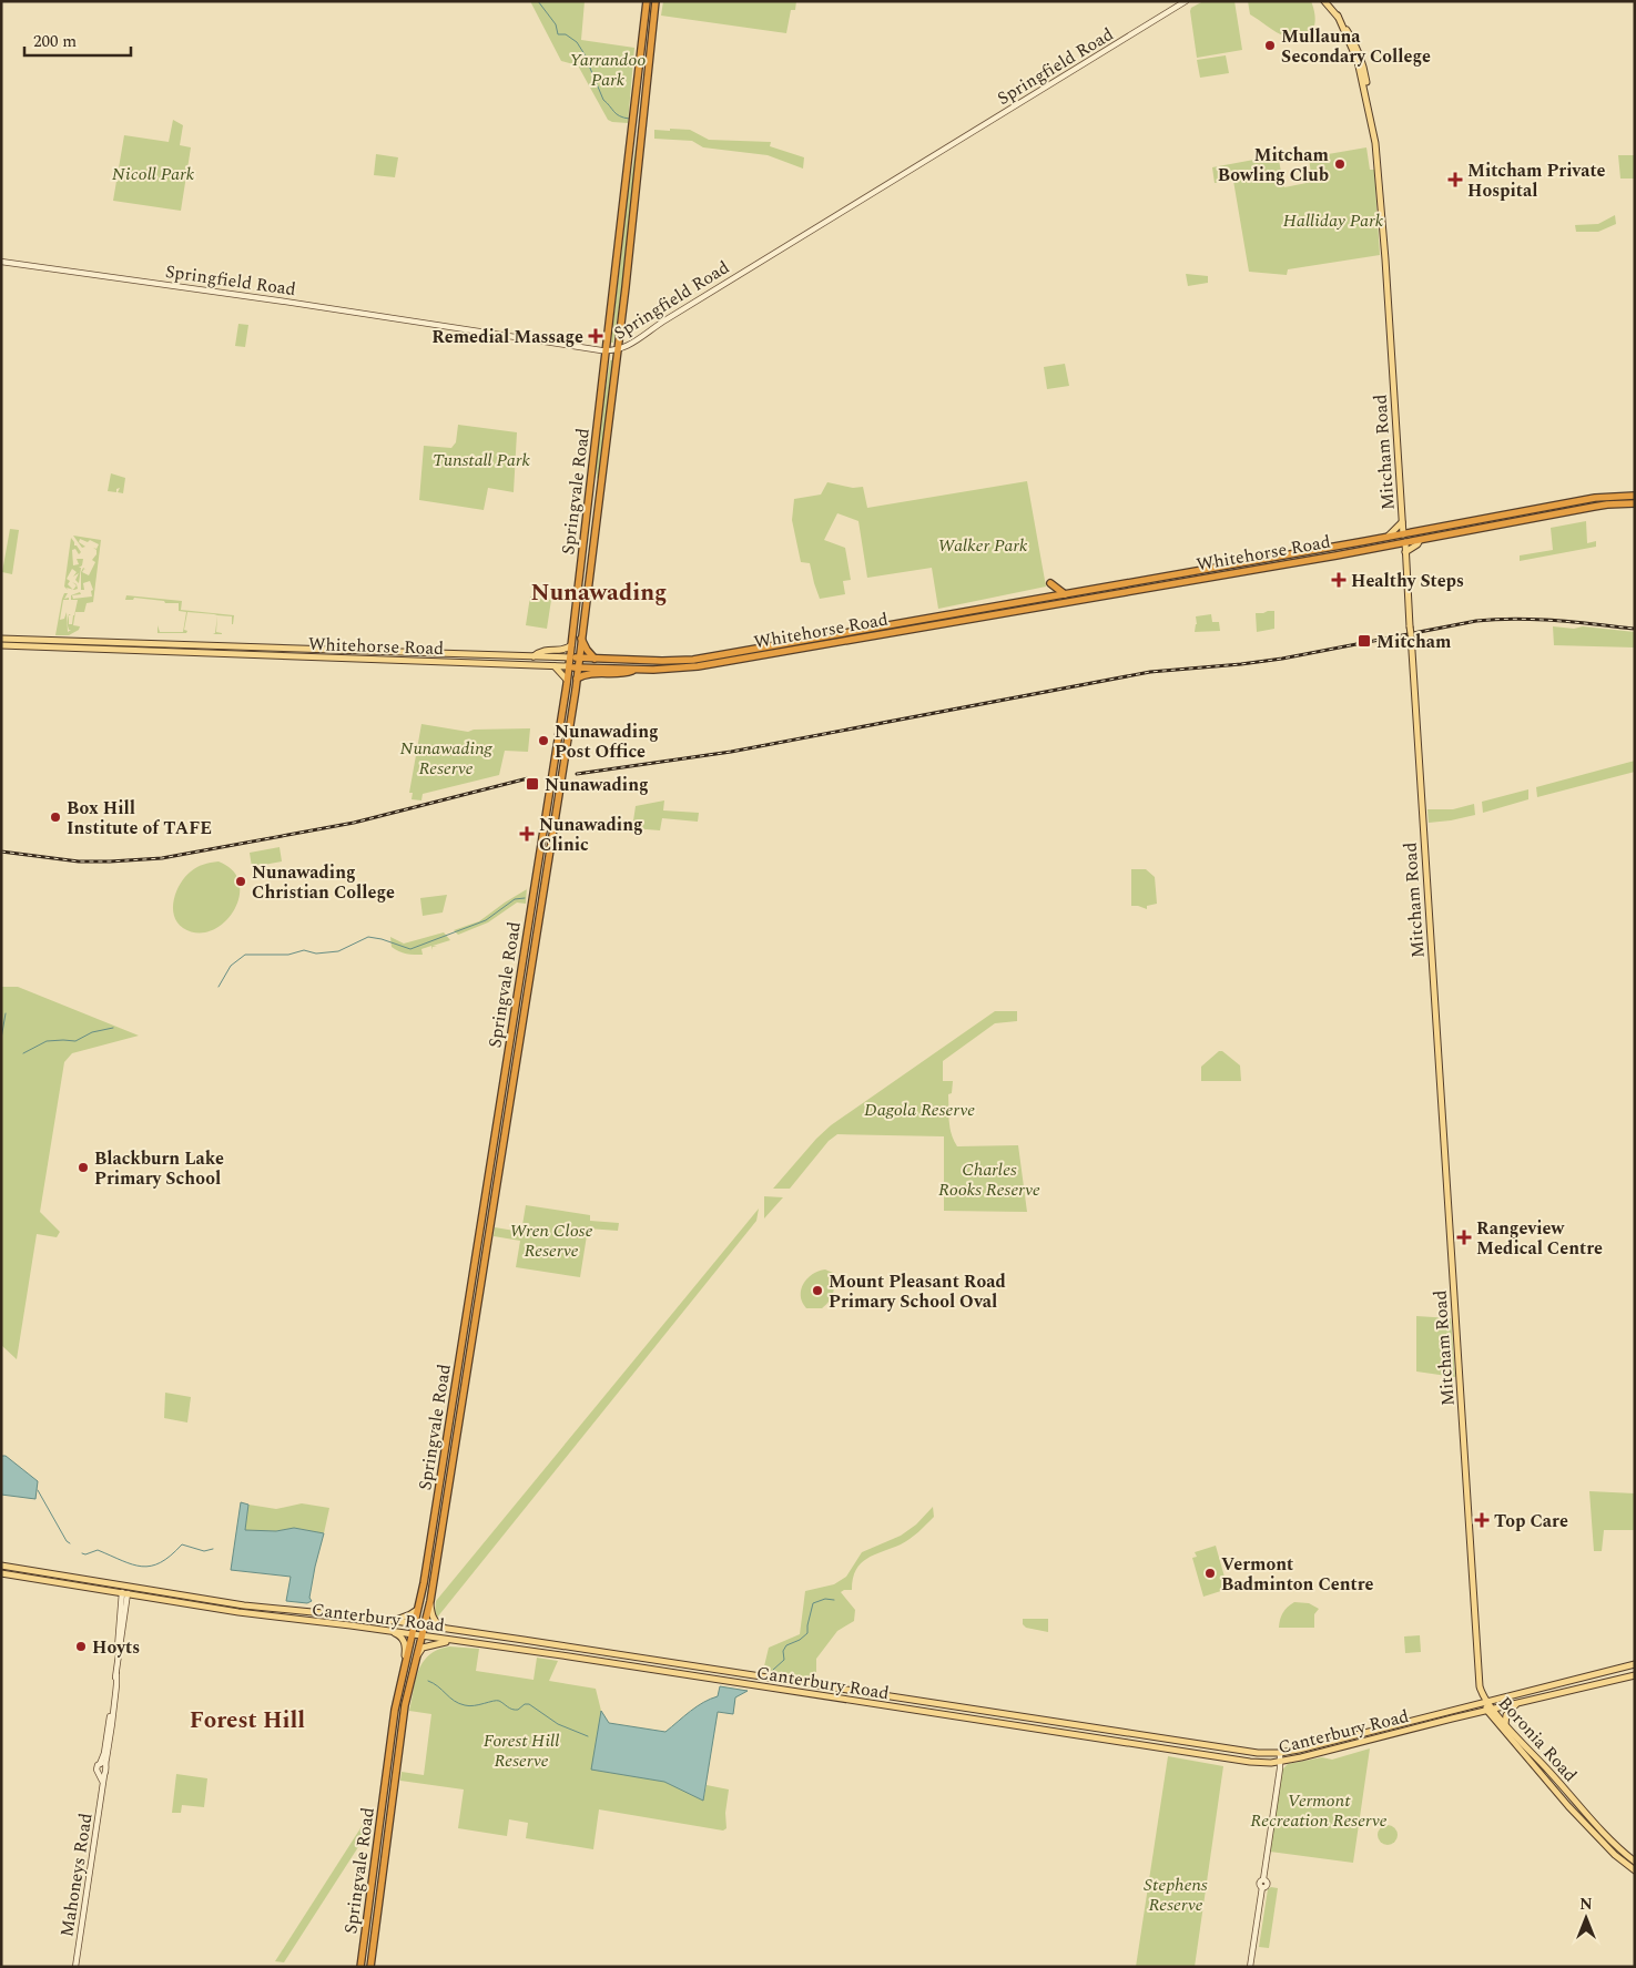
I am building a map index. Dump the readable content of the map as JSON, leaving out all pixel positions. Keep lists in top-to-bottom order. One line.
{"streets":{"highway":["Mitcham Road","Springvale Road","Whitehorse Road"],"main road":["Springfield Road","Canterbury Road","Boronia Road","Mahoneys Road"]},"crossings":[["Springfield Road","Springvale Road"],["Mitcham Road","Whitehorse Road"],["Mitcham Road","Canterbury Road"],["Mitcham Road","Boronia Road"],["Springvale Road","Whitehorse Road"],["Springvale Road","Canterbury Road"],["Canterbury Road","Boronia Road"]],"districts":["Nunawading","Forest Hill"],"parks":["Yarrandoo Park","Nicoll Park","Halliday Park","Tunstall Park","Walker Park","Nunawading Reserve","Dagola Reserve","Charles Rooks Reserve","Wren Close Reserve","Forest Hill Reserve","Vermont Recreation Reserve","Stephens Reserve"],"places":{"other":["Mullauna Secondary College","Mitcham Bowling Club","Nunawading Post Office","Box Hill Institute of TAFE","Nunawading Christian College","Blackburn Lake Primary School","Mount Pleasant Road Primary School Oval","Vermont Badminton Centre","Hoyts"],"health":["Mitcham Private Hospital","Remedial Massage","Healthy Steps","Nunawading Clinic","Rangeview Medical Centre","Top Care"],"transit":["Mitcham","Nunawading"]},"scale_bar":"200 m","north":"top"}
